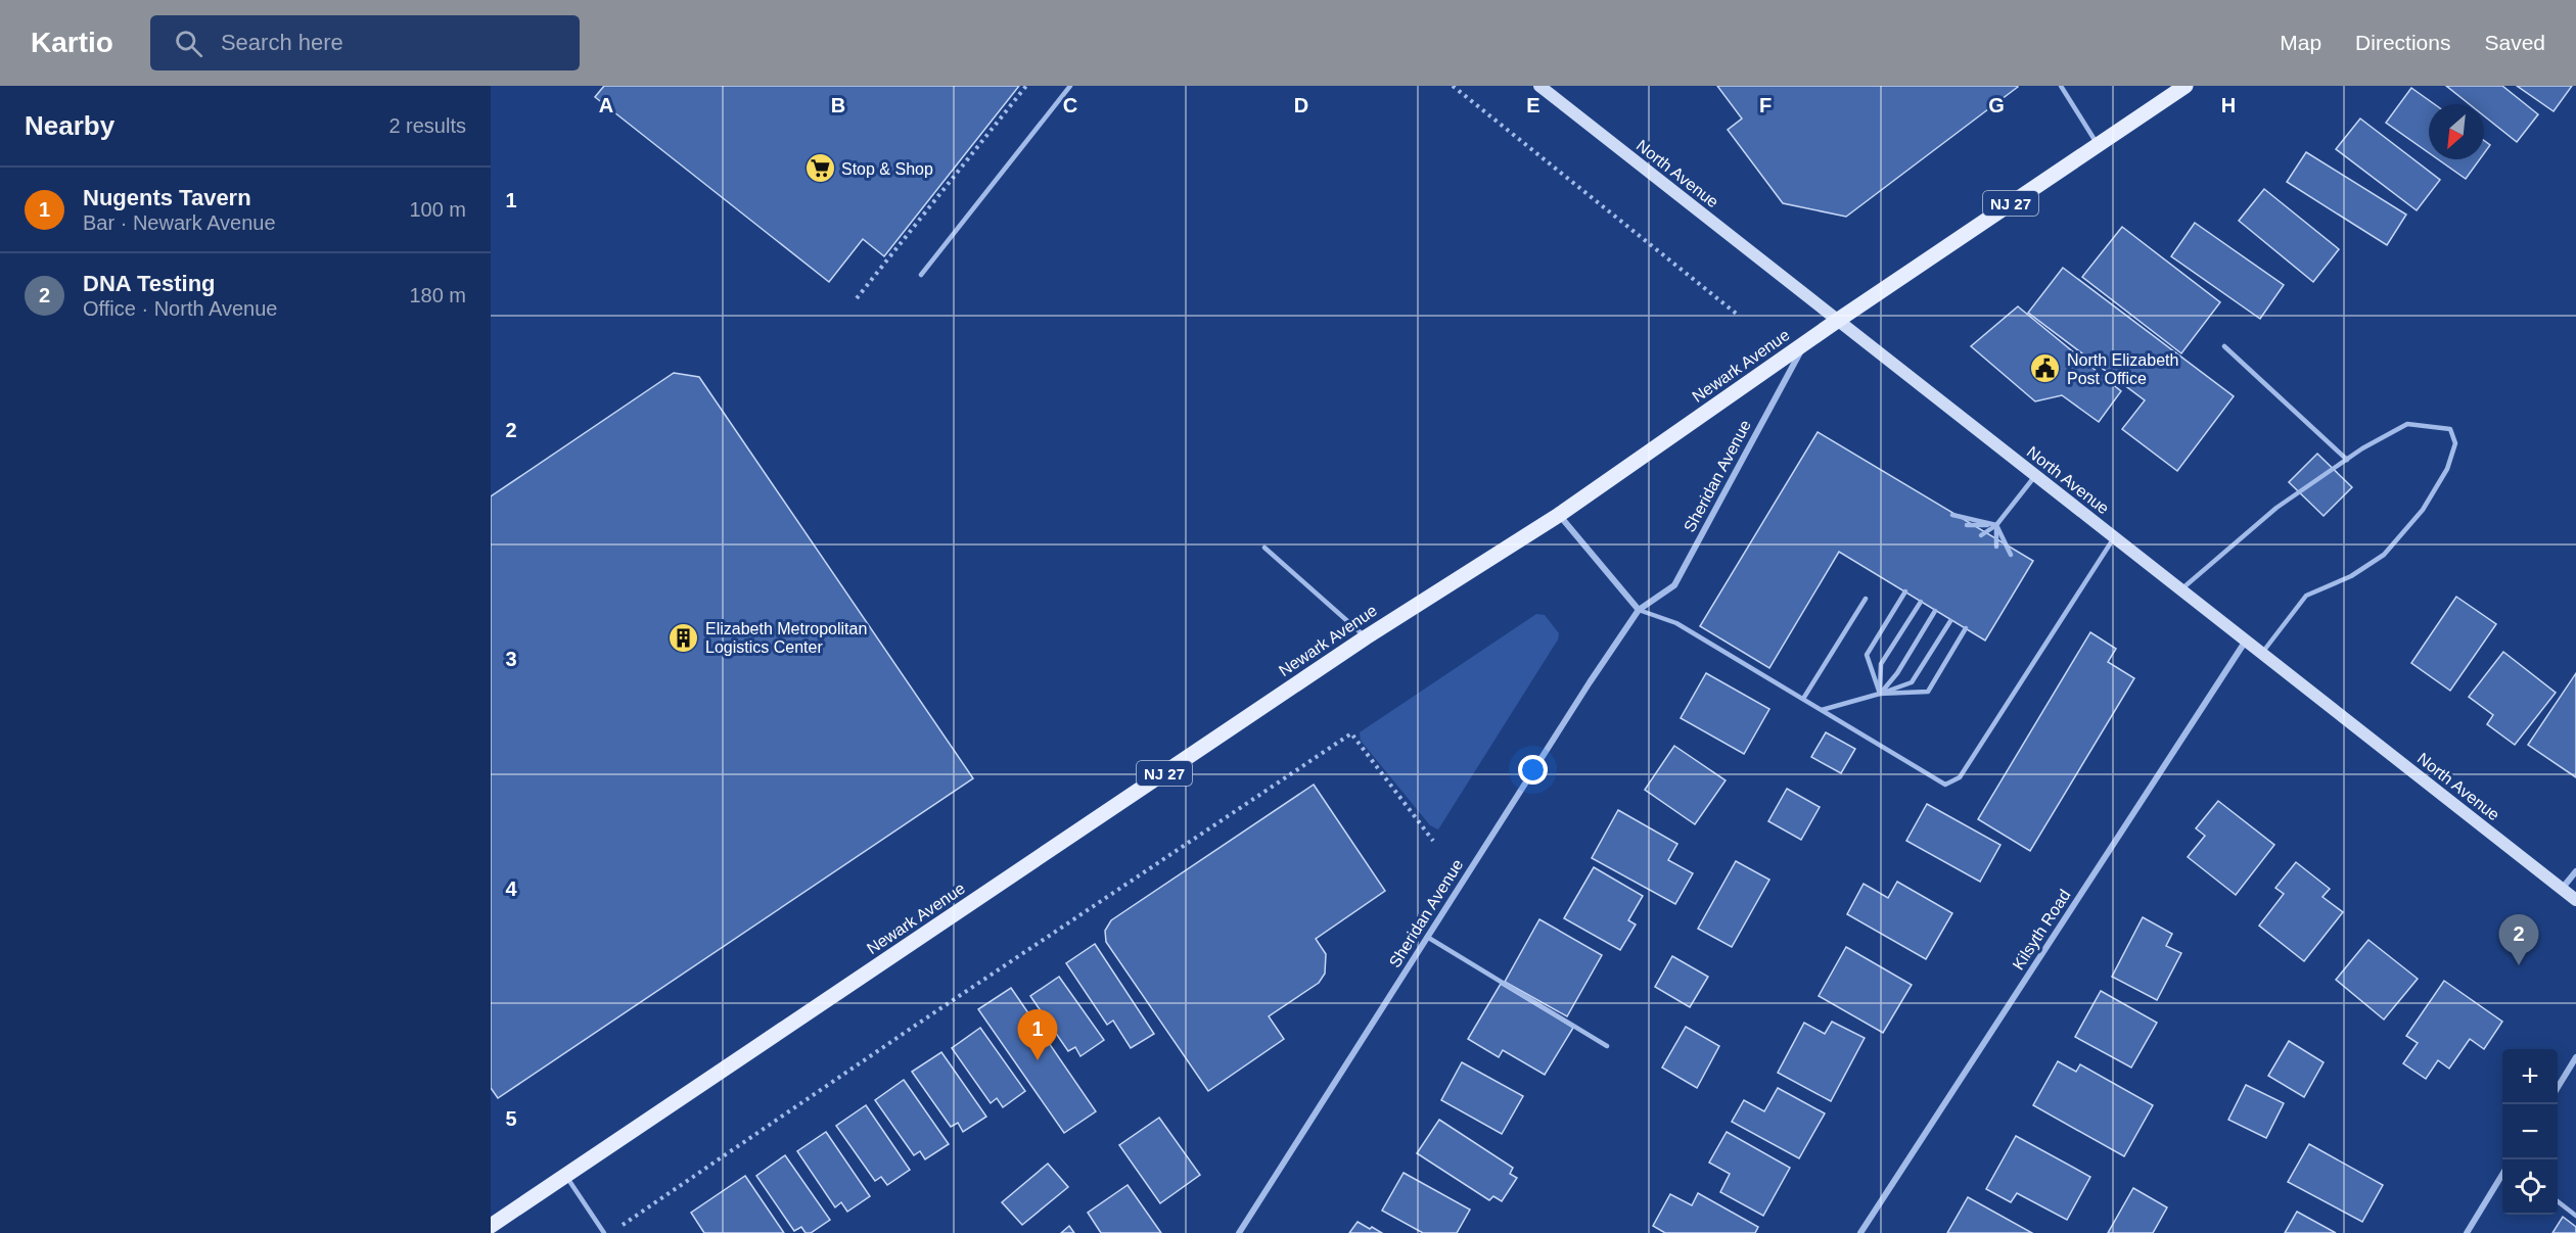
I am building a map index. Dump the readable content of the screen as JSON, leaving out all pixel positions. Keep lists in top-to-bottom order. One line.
{"streets":{"main road":["North Avenue","NJ 27","Newark Avenue"],"street":["Sheridan Avenue","Kilsyth Road"]},"crossings":[["North Avenue","Newark Avenue"],["North Avenue","Kilsyth Road"],["Newark Avenue","Sheridan Avenue"]],"places":{"supermarket":["Stop & Shop"],"public building":["North Elizabeth Post Office"],"building":["Elizabeth Metropolitan Logistics Center"]},"north":"bottom left","page":{"header":"Kartio","search":"Search here","nav":["Map","Directions","Saved"],"heading":["Nearby","2 results"],"list":[{"mark":"1","name":"Nugents Tavern","note":"Bar · Newark Avenue","value":"100 m"},{"mark":"2","name":"DNA Testing","note":"Office · North Avenue","value":"180 m"}],"pins":["2","1"],"map_buttons":["+","−"]},"grid":{"columns":["A","B","C","D","E","F","G","H"],"rows":["1","2","3","4","5"]}}
